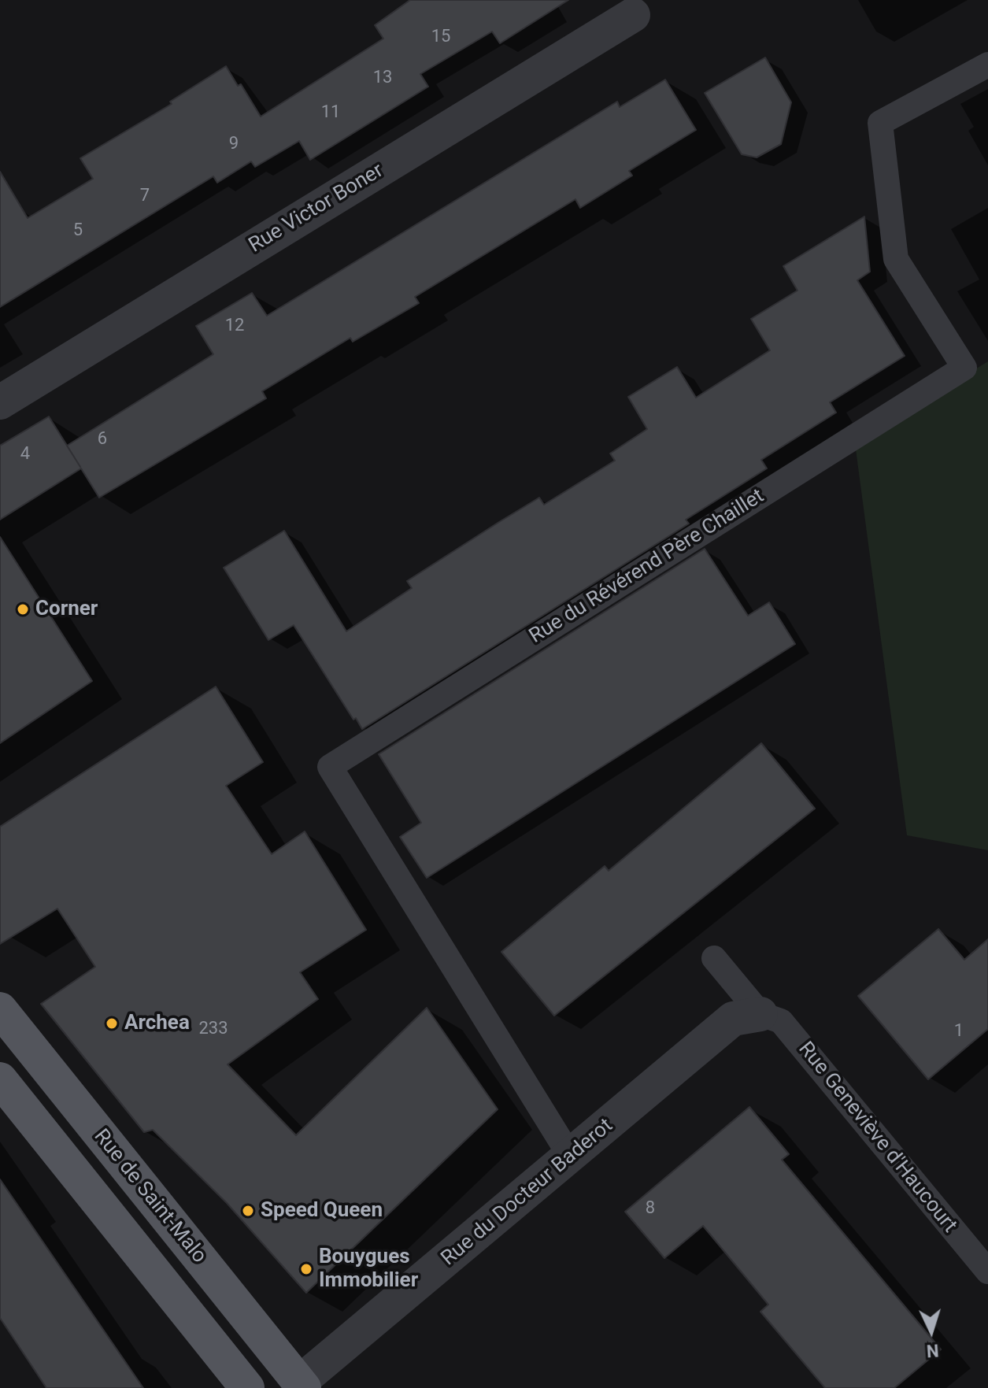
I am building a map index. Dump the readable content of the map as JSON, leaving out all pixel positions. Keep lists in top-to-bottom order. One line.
{"streets":{"main road":["Rue de Saint-Malo"],"street":["Rue Victor Boner","Rue du Docteur Baderot"],"lane":["Rue du Révérend Père Chaillet","Rue Geneviève d'Haucourt"]},"crossings":[["Rue du Révérend Père Chaillet","Rue du Docteur Baderot"],["Rue Geneviève d'Haucourt","Rue du Docteur Baderot"],["Rue du Docteur Baderot","Rue de Saint-Malo"]],"places":["Corner","Archea","Speed Queen","Bouygues Immobilier"],"house_numbers":["15","13","11","9","7","5","12","6","4","233","1","8"],"north":"bottom"}
